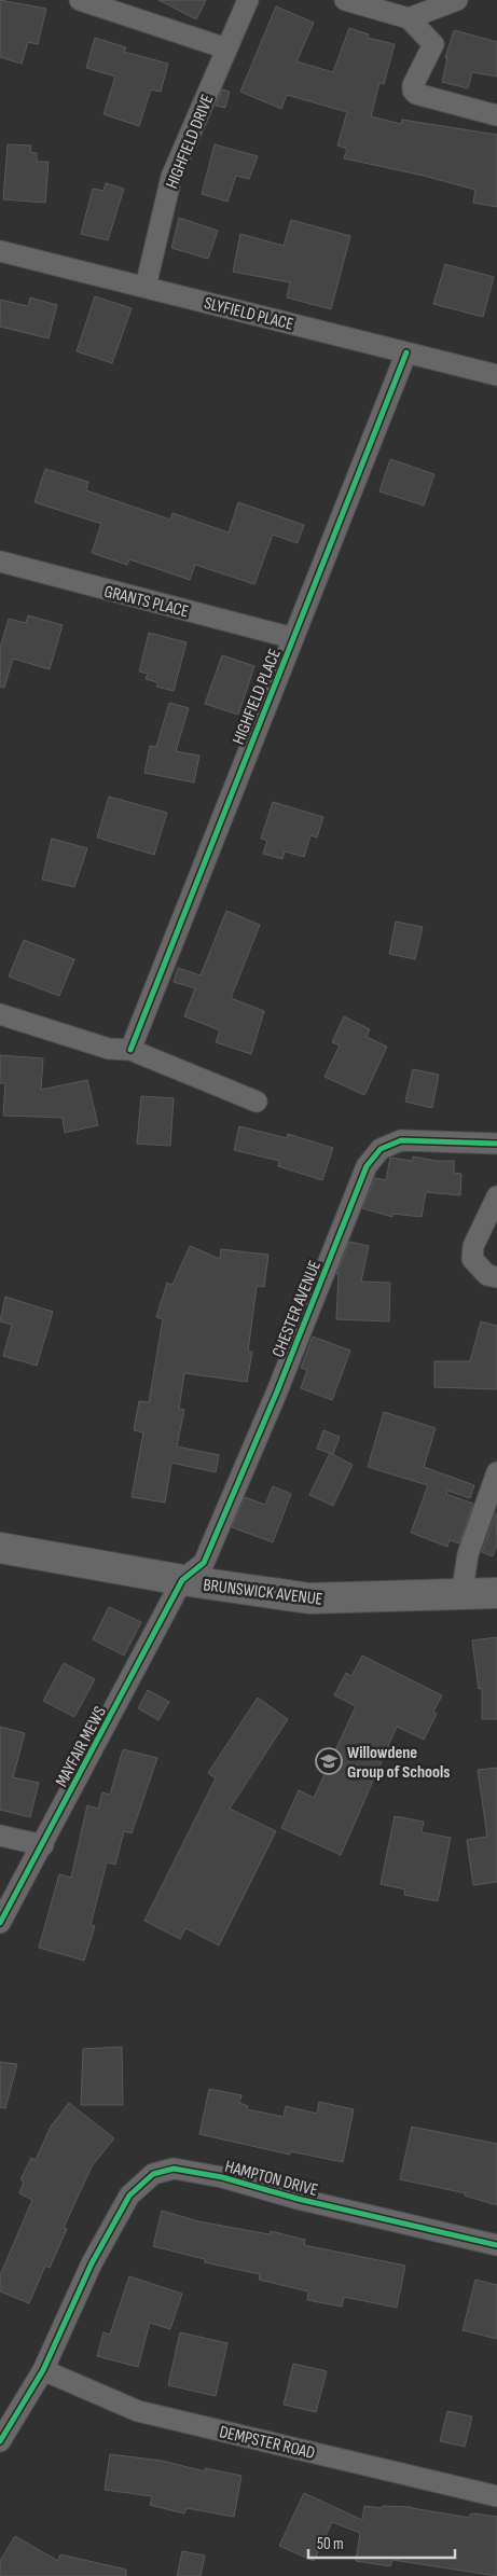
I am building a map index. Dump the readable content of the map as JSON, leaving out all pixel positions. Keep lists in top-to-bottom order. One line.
{"streets":{"main road":["BRUNSWICK AVENUE"],"street":["HIGHFIELD DRIVE","SLYFIELD PLACE","GRANTS PLACE","HIGHFIELD PLACE","CHESTER AVENUE","MAYFAIR MEWS","HAMPTON DRIVE","DEMPSTER ROAD"]},"crossings":[["HIGHFIELD DRIVE","SLYFIELD PLACE"],["SLYFIELD PLACE","HIGHFIELD PLACE"],["GRANTS PLACE","HIGHFIELD PLACE"],["CHESTER AVENUE","BRUNSWICK AVENUE"],["CHESTER AVENUE","MAYFAIR MEWS"],["BRUNSWICK AVENUE","MAYFAIR MEWS"],["HAMPTON DRIVE","DEMPSTER ROAD"]],"places":{"school or university":["Willowdene Group of Schools"]},"scale_bar":"50 m"}
